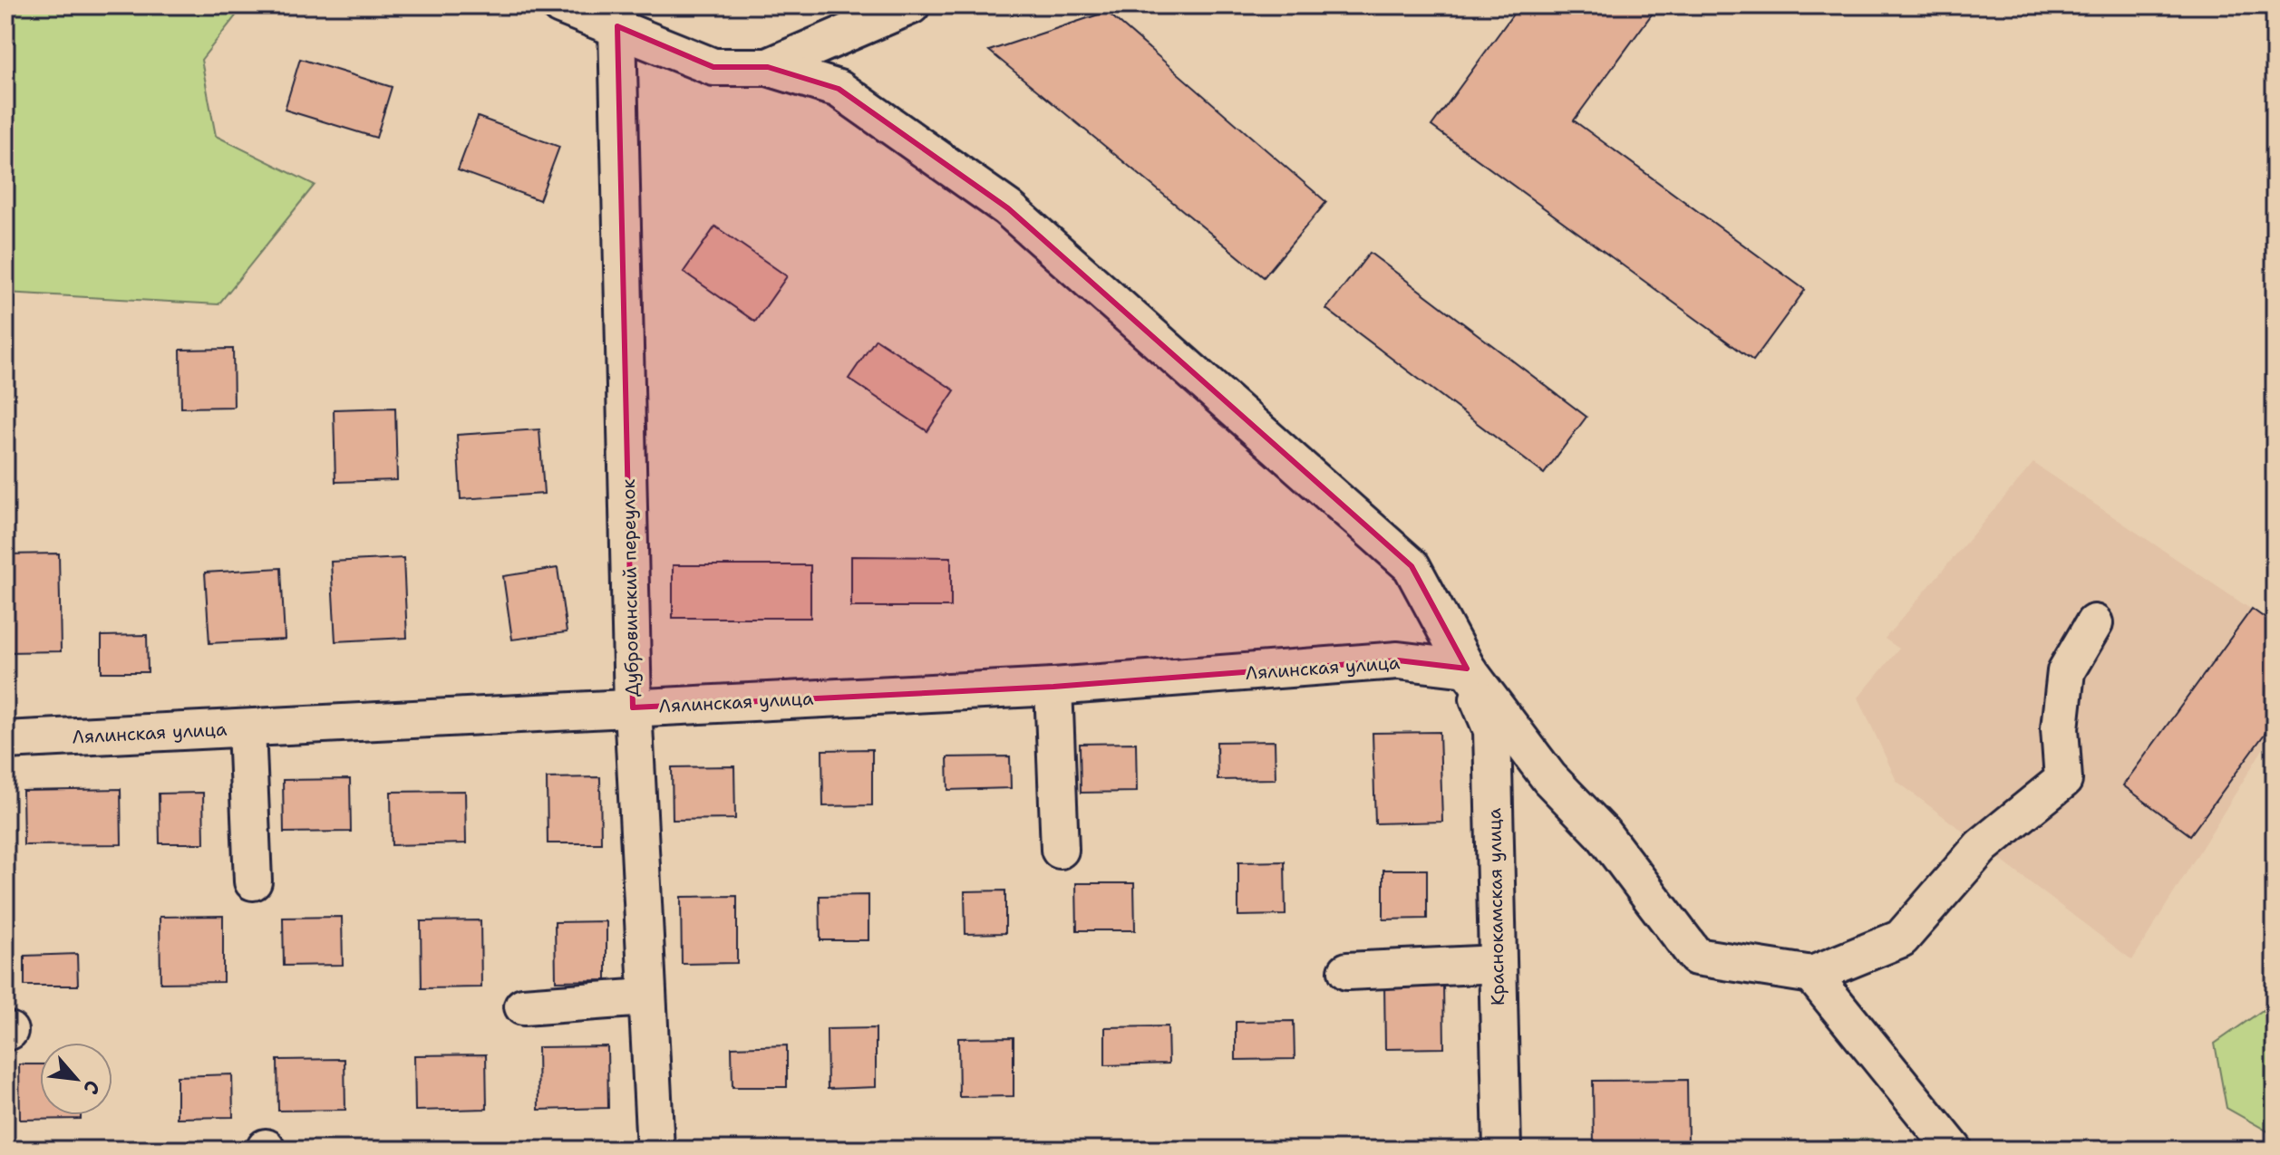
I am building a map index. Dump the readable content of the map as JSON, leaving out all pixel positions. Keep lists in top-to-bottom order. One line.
{"streets":{"street":["Дубровинский переулок","Лялинская улица","Краснокамская улица"]},"crossings":[["Дубровинский переулок","Лялинская улица"],["Лялинская улица","Краснокамская улица"]],"north":"bottom right"}
